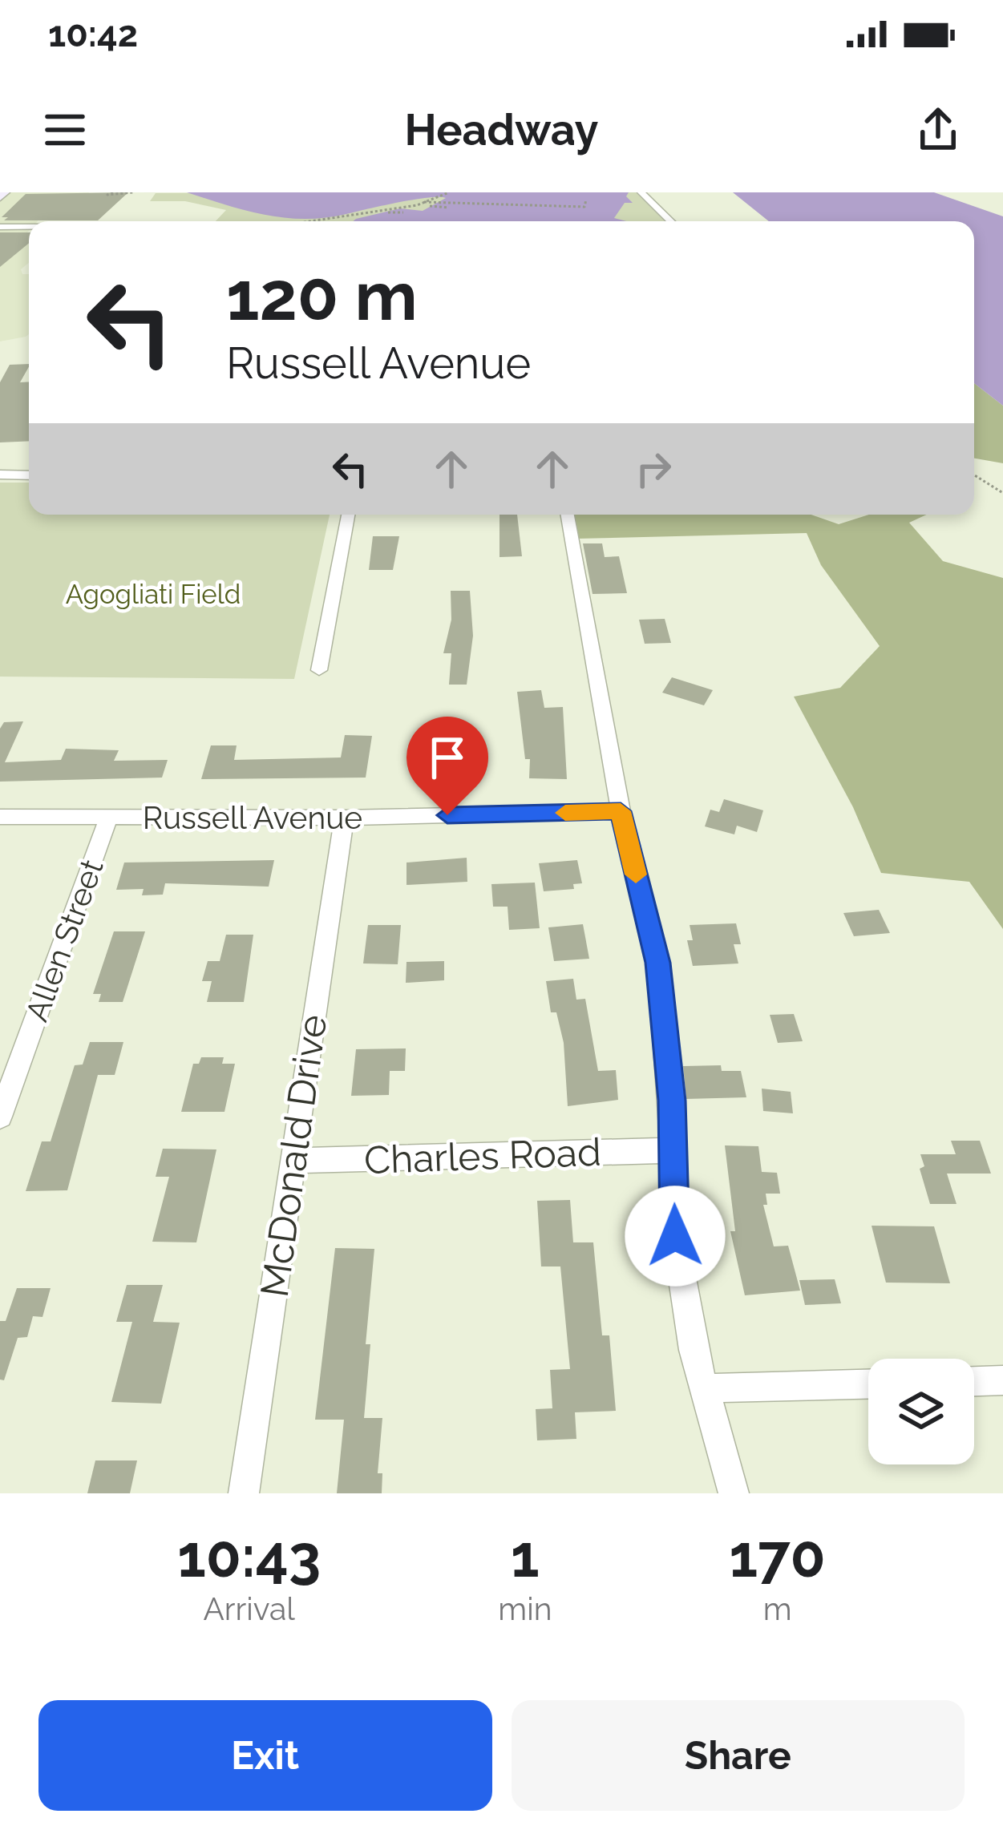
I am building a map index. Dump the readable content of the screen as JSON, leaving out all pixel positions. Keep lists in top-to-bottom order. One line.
{"streets":{"street":["Russell Avenue","Allen Street","McDonald Drive","Charles Road"]},"crossings":[["Russell Avenue","Allen Street"],["Russell Avenue","McDonald Drive"],["McDonald Drive","Charles Road"]],"parks":["Agogliati Field"],"page":{"status":"10:42","header":"Headway","turn":["120 m","Russell Avenue"],"eta":["10:43","Arrival","1","min","170","m"],"buttons":["Exit","Share"]}}
